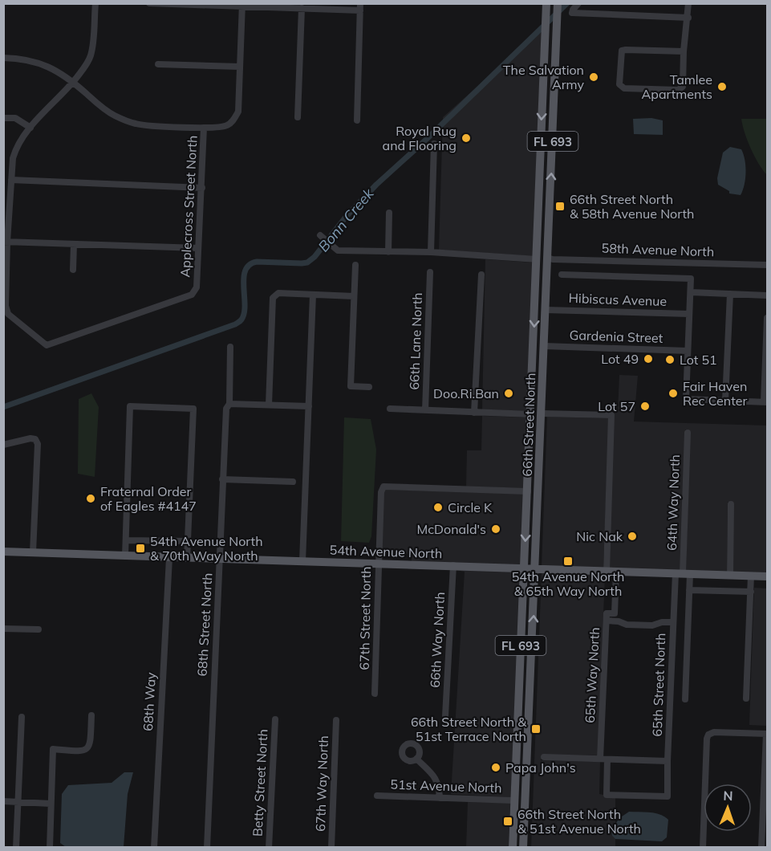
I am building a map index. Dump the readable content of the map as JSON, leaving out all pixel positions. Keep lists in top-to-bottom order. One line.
{"streets":{"main road":["FL 693","66th Street North","54th Avenue North"],"street":["Applecross Street North","58th Avenue North","Hibiscus Avenue","Gardenia Street","66th Lane North","64th Way North","67th Street North","68th Street North","66th Way North","65th Way North","65th Street North","68th Way","Betty Street North","67th Way North","51st Avenue North"]},"crossings":[["58th Avenue North","66th Street North"],["Hibiscus Avenue","66th Street North"],["Gardenia Street","66th Street North"],["66th Street North","54th Avenue North"],["66th Street North","67th Street North"],["66th Street North","51st Avenue North"],["64th Way North","54th Avenue North"],["64th Way North","65th Street North"],["54th Avenue North","67th Street North"],["54th Avenue North","68th Street North"],["54th Avenue North","66th Way North"],["54th Avenue North","65th Way North"],["54th Avenue North","65th Street North"],["54th Avenue North","68th Way"],["65th Way North","65th Street North"]],"water":["Bonn Creek"],"places":{"other":["The Salvation Army","Tamlee Apartments","Royal Rug and Flooring","Lot 49","Lot 51","Doo.Ri.Ban","Fair Haven Rec Center","Lot 57","Fraternal Order of Eagles #4147","Circle K","McDonald's","Nic Nak","Papa John's"],"transit":["66th Street North & 58th Avenue North","54th Avenue North & 70th Way North","54th Avenue North & 65th Way North","66th Street North & 51st Terrace North","66th Street North & 51st Avenue North"]},"north":"top"}
